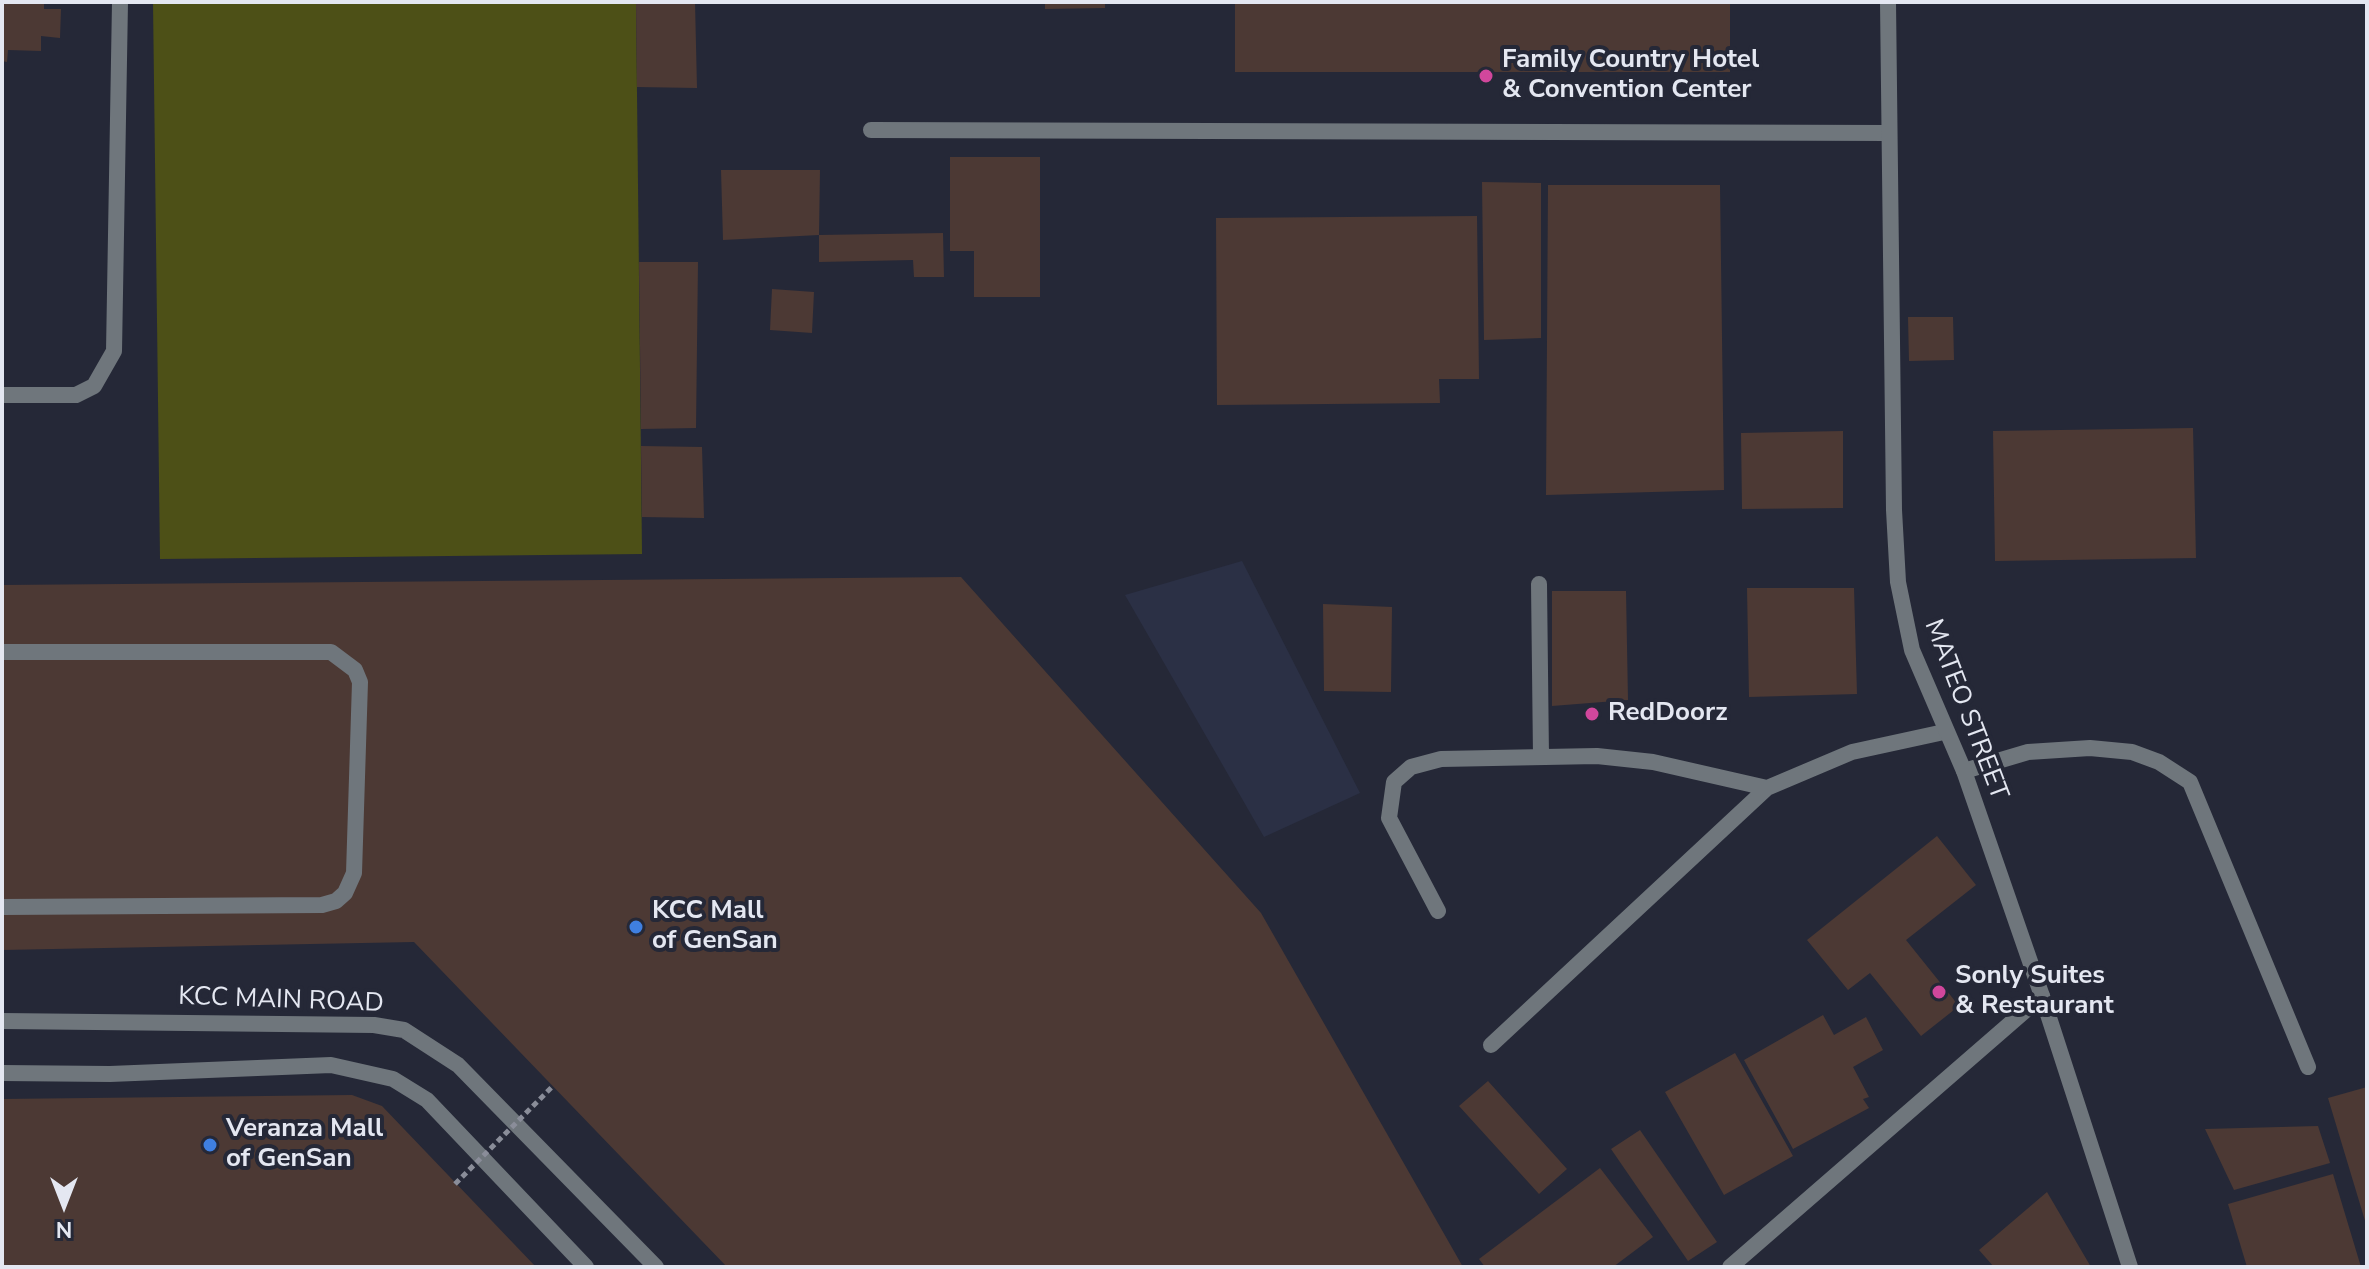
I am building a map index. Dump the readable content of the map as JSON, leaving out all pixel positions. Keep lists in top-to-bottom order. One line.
{"streets":{"street":["MATEO STREET","KCC MAIN ROAD"]},"places":["Family Country Hotel & Convention Center","RedDoorz","KCC Mall of GenSan","Sonly Suites & Restaurant","Veranza Mall of GenSan"],"north":"bottom"}
